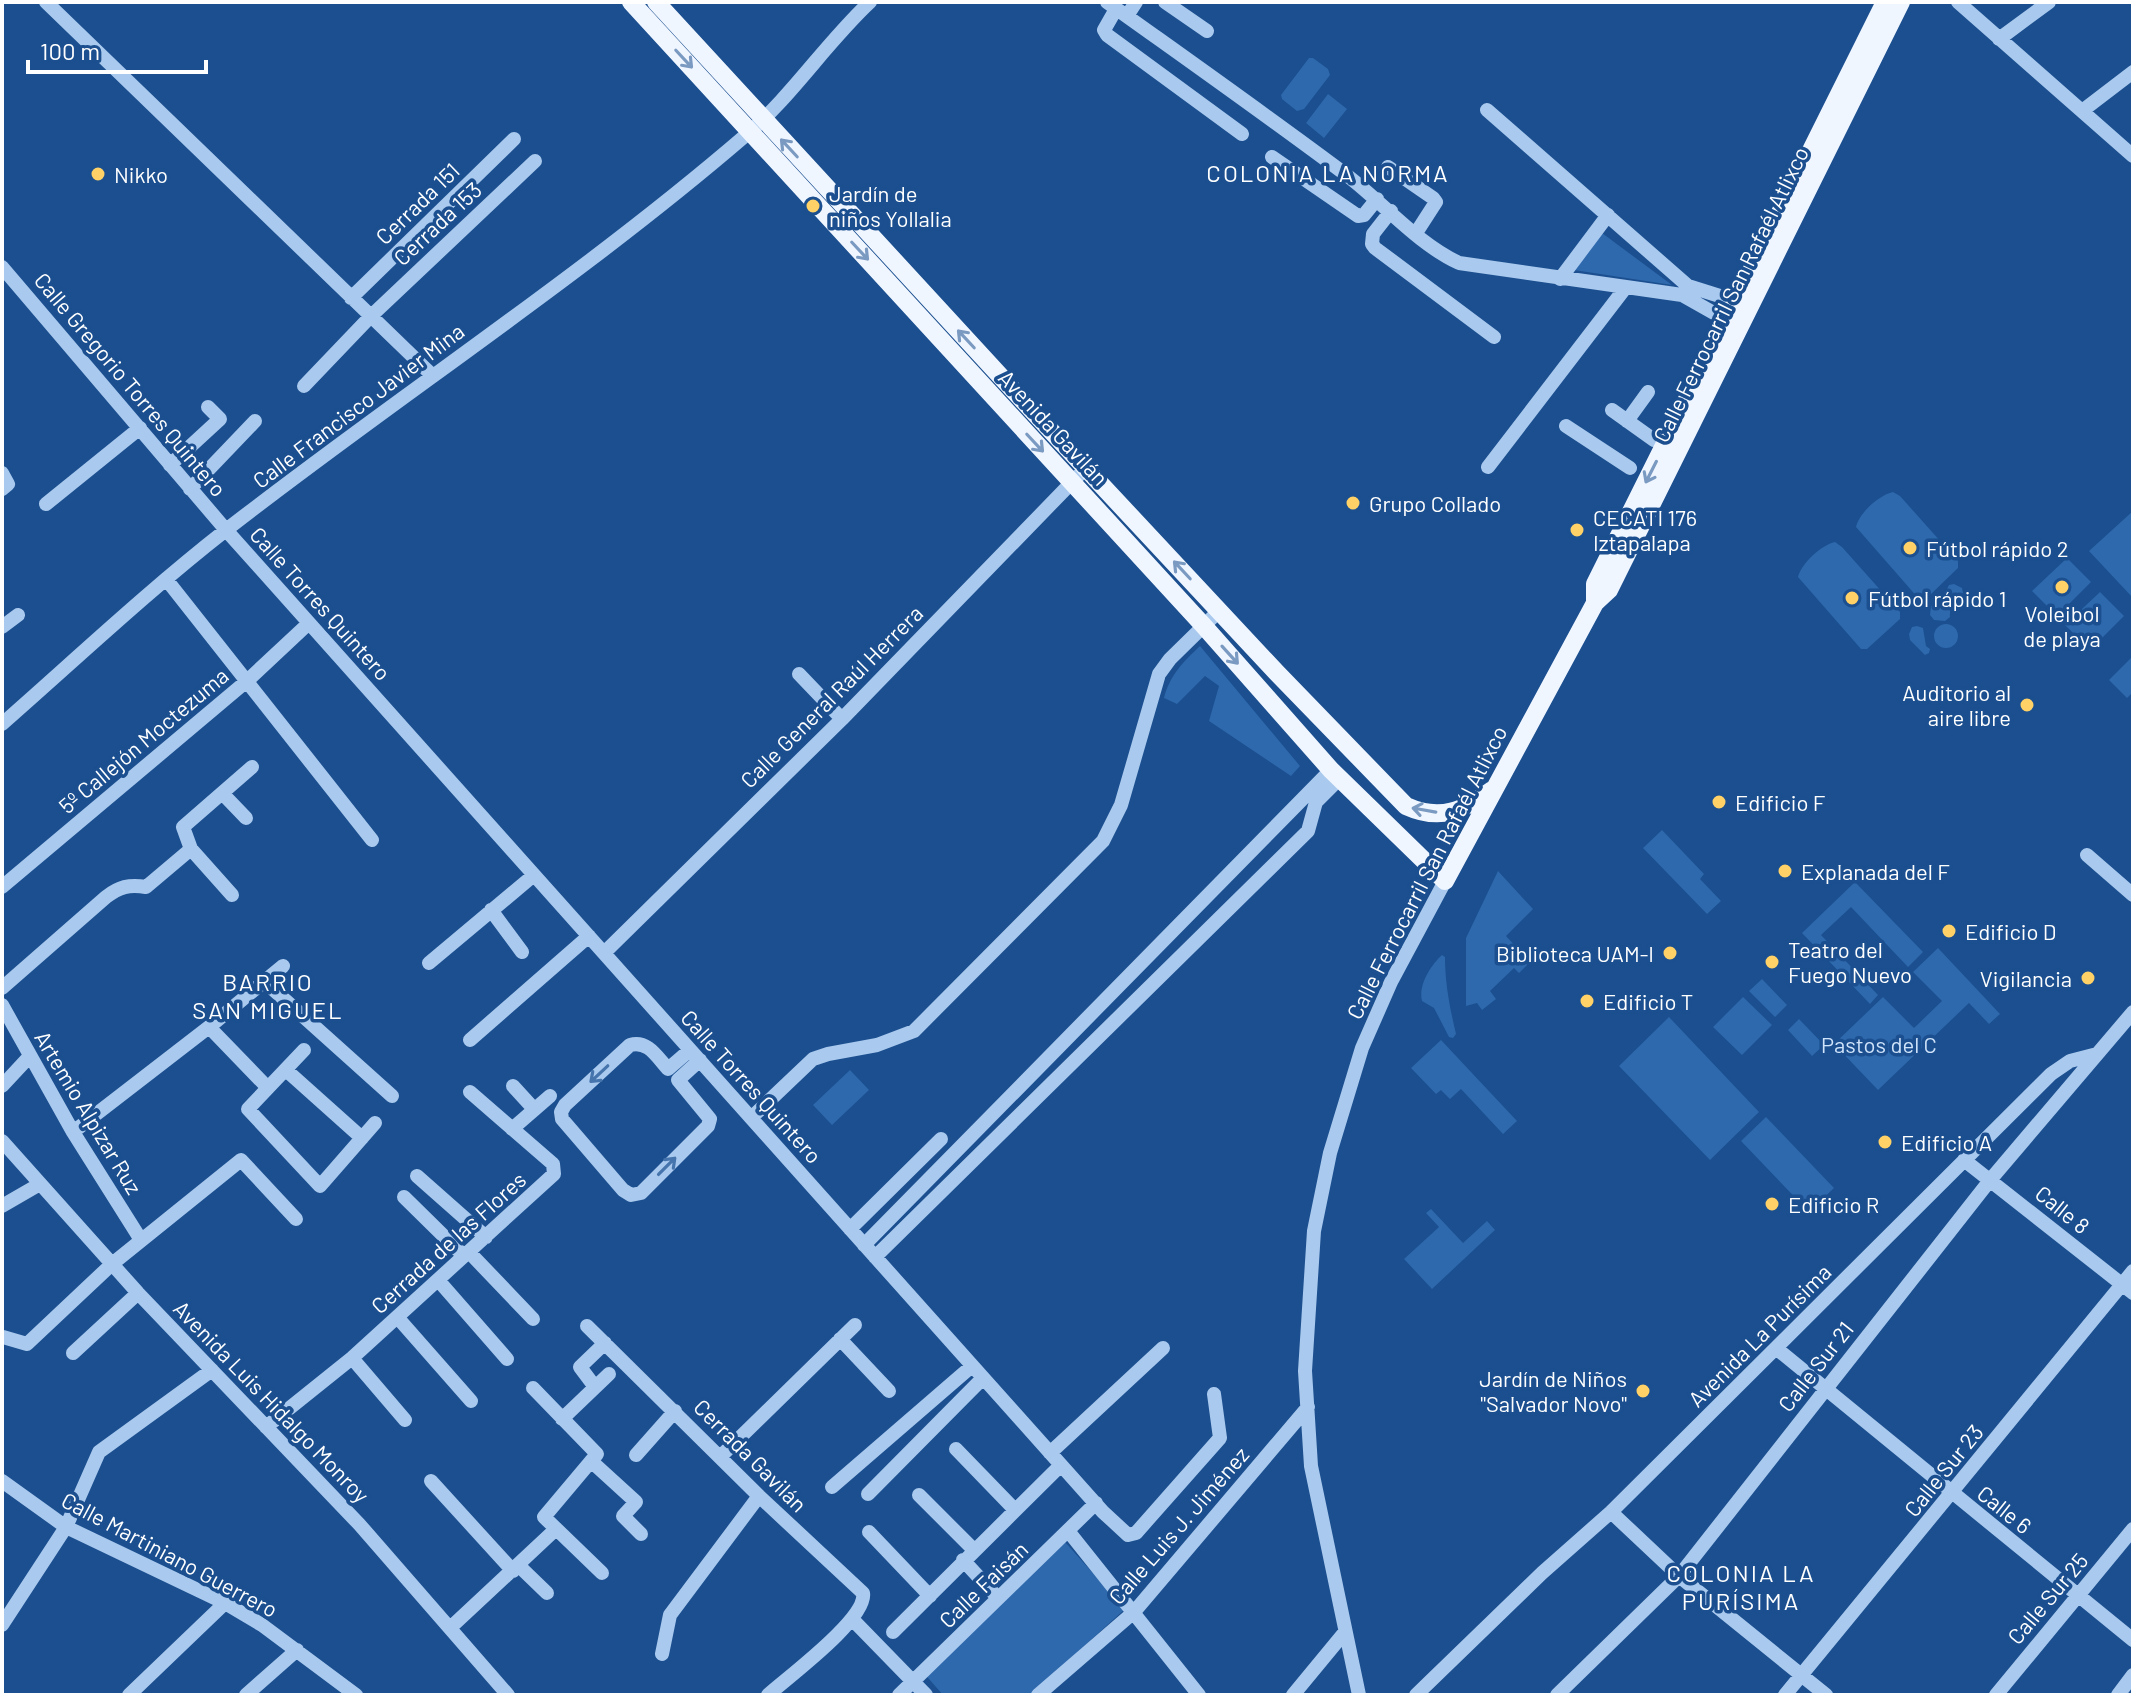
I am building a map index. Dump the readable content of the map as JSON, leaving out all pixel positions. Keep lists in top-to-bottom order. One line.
{"streets":{"main road":["Calle Ferrocarril San Rafaél Atlixco","Avenida Gavilán"],"street":["Cerrada 151","Cerrada 153","Calle Gregorio Torres Quintero","Calle Francisco Javier Mina","Calle Torres Quintero","Calle General Raúl Herrera","5º Callejón Moctezuma","Artemio Alpizar Ruz","Calle 8","Cerrada de las Flores","Avenida La Purísima","Calle Sur 21","Avenida Luis Hidalgo Monroy","Cerrada Gavilán","Calle Sur 23","Calle 6","Calle Luis J. Jiménez","Calle Martiniano Guerrero","Calle Faisán","Calle Sur 25"]},"crossings":[["Calle Ferrocarril San Rafaél Atlixco","Avenida Gavilán"],["Calle Ferrocarril San Rafaél Atlixco","Calle Luis J. Jiménez"],["Calle Gregorio Torres Quintero","Calle Francisco Javier Mina"],["Calle Gregorio Torres Quintero","Calle Torres Quintero"],["Calle Francisco Javier Mina","Avenida Gavilán"],["Calle Francisco Javier Mina","Calle Torres Quintero"],["Avenida Gavilán","Calle General Raúl Herrera"],["Calle Torres Quintero","Calle General Raúl Herrera"],["Calle Torres Quintero","5º Callejón Moctezuma"],["Calle Torres Quintero","Calle Faisán"],["Calle 8","Avenida La Purísima"],["Calle 8","Calle Sur 21"],["Calle 8","Calle Sur 23"],["Cerrada de las Flores","Avenida Luis Hidalgo Monroy"],["Avenida La Purísima","Calle Sur 21"],["Avenida La Purísima","Calle 6"],["Calle Sur 21","Calle 6"],["Calle Sur 23","Calle 6"],["Calle 6","Calle Sur 25"]],"districts":["COLONIA LA NORMA","BARRIO SAN MIGUEL","COLONIA LA PURÍSIMA"],"parks":["Pastos del C"],"places":["Nikko","Jardín de niños Yollalia","Grupo Collado","CECATI 176 Iztapalapa","Fútbol rápido 2","Voleibol de playa","Fútbol rápido 1","Auditorio al aire libre","Edificio F","Explanada del F","Edificio D","Biblioteca UAM-I","Teatro del Fuego Nuevo","Vigilancia","Edificio T","Edificio A","Edificio R","Jardín de Niños \"Salvador Novo\""],"scale_bar":"100 m"}
